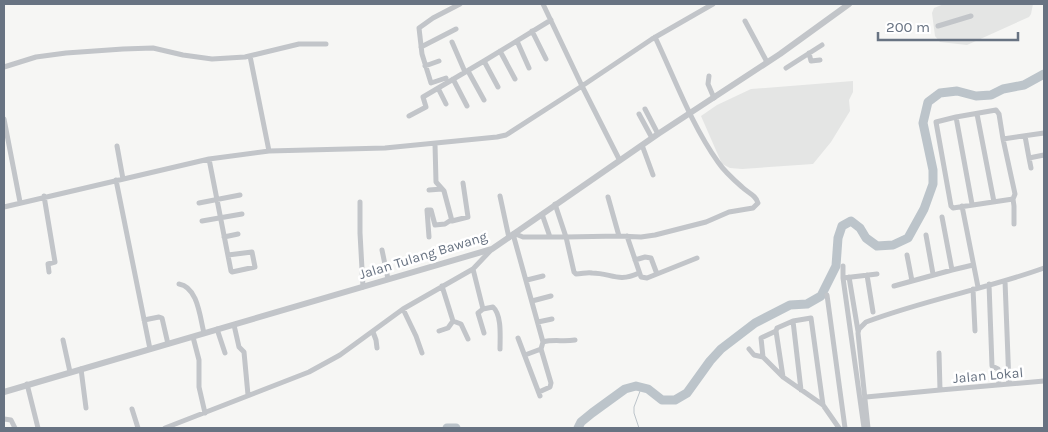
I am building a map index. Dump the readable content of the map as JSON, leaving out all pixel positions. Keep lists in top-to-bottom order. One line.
{"streets":{"street":["Jalan Tulang Bawang","Jalan Lokal"]},"scale_bar":"200 m"}
